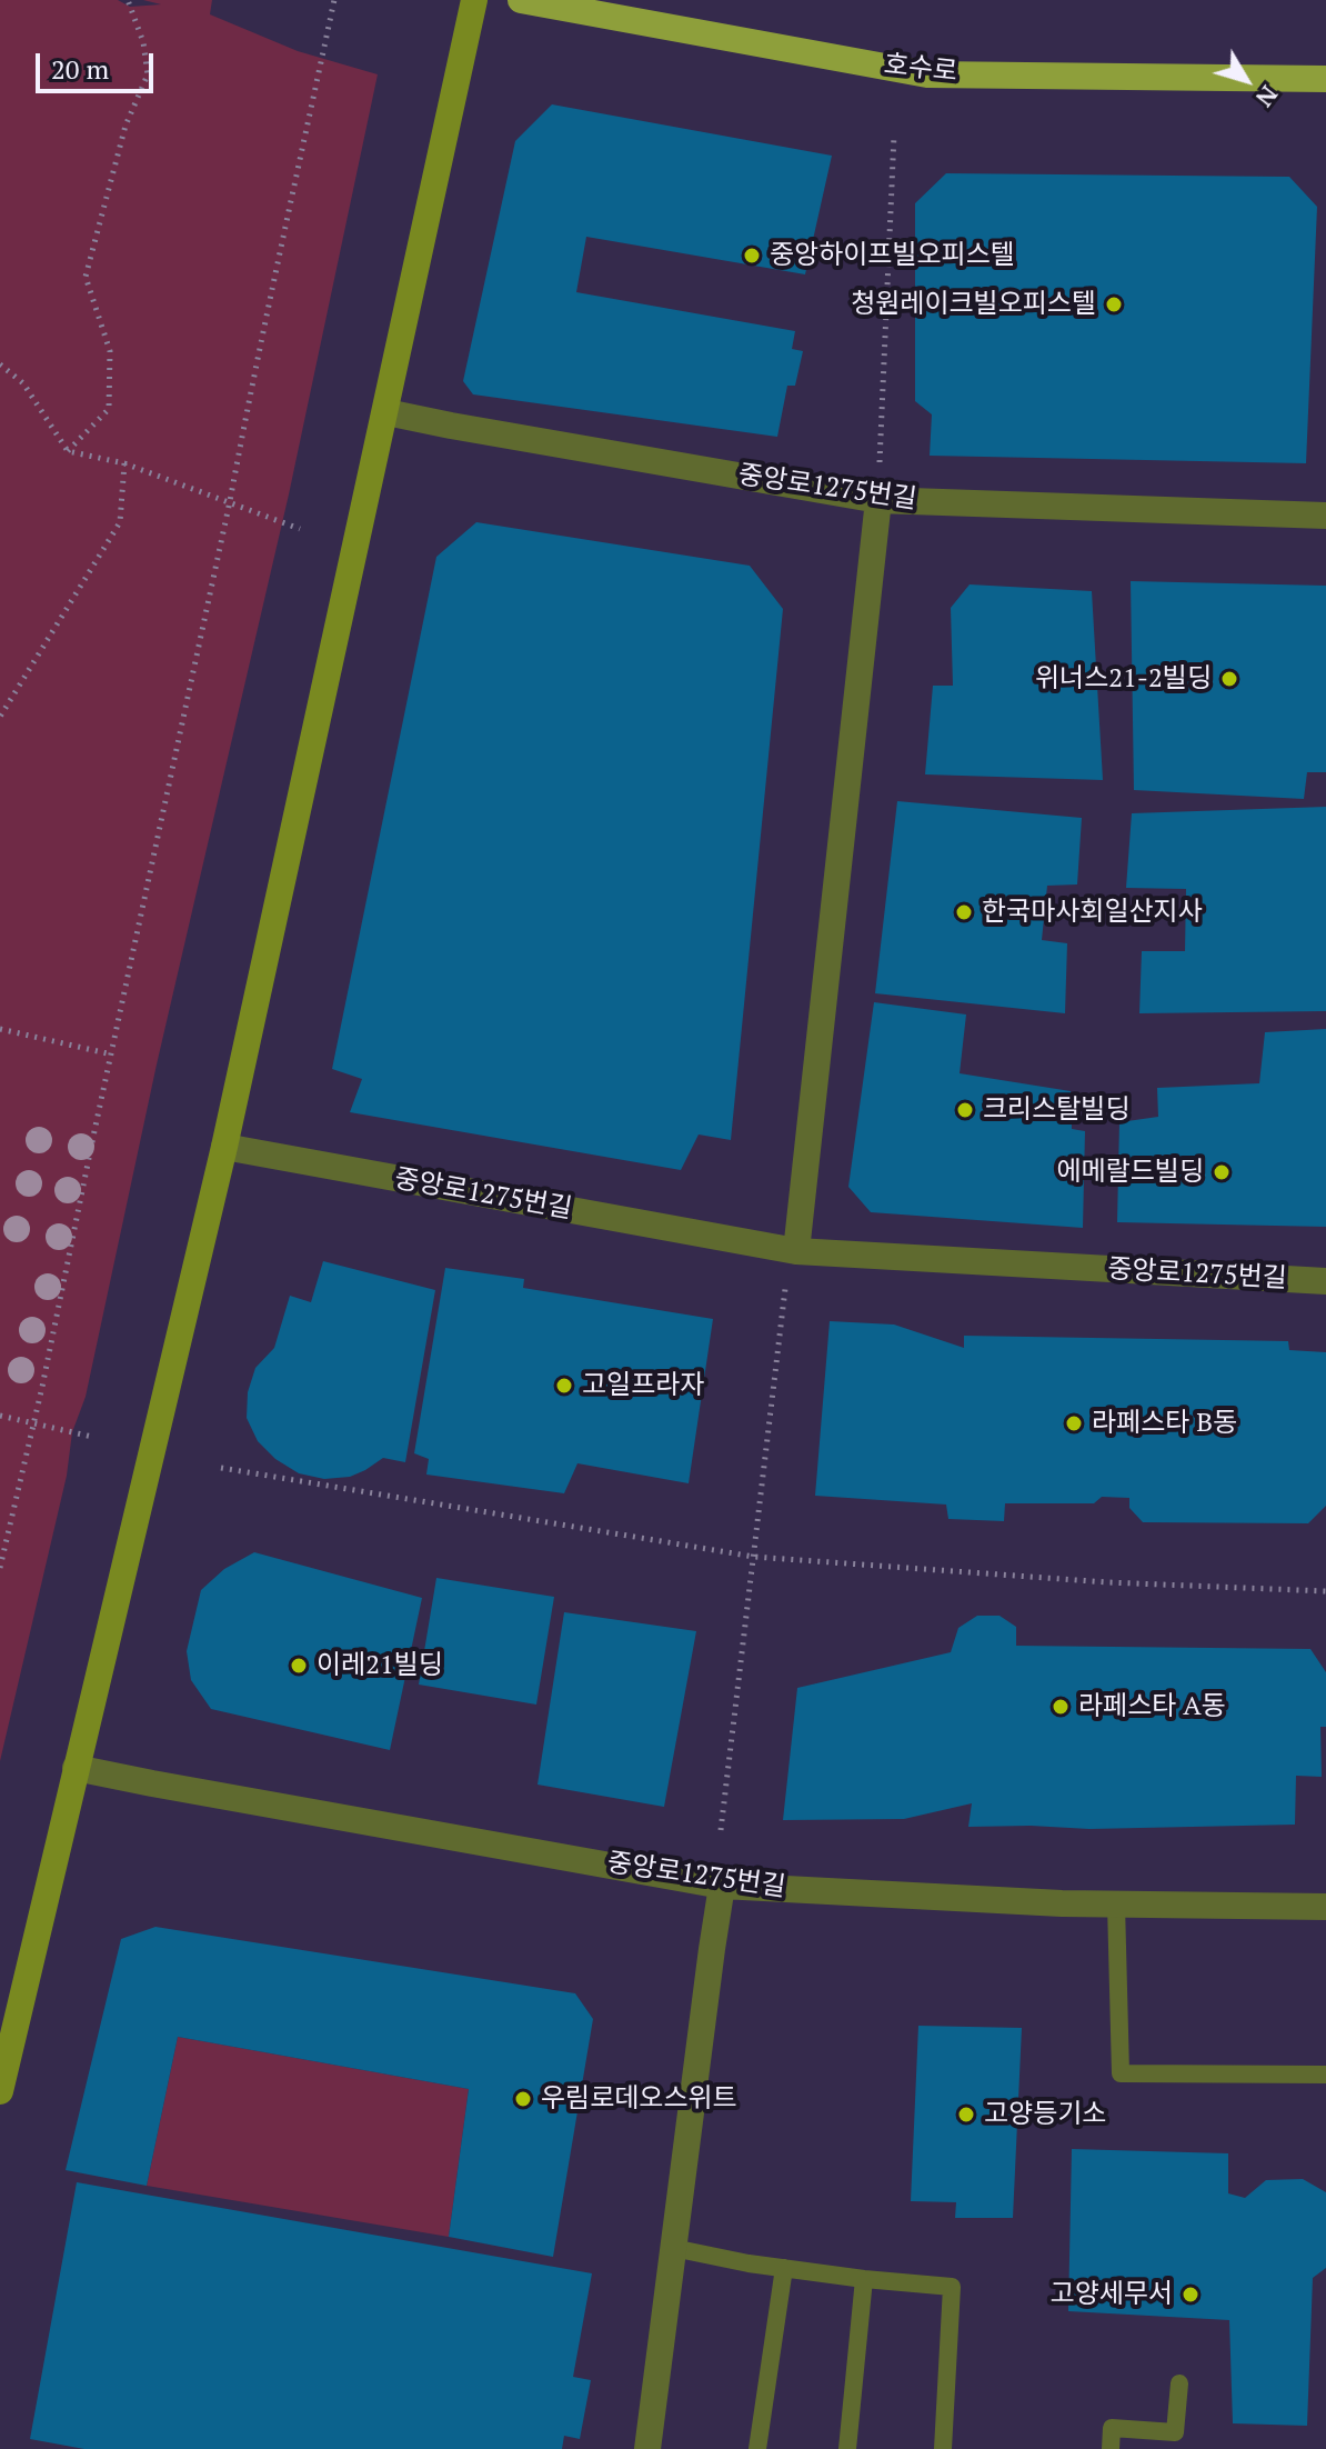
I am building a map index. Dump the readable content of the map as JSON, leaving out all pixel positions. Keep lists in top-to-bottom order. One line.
{"streets":{"main road":["호수로"],"street":["중앙로1275번길"]},"places":["중앙하이프빌오피스텔","청원레이크빌오피스텔","위너스21-2빌딩","한국마사회일산지사","크리스탈빌딩","에메랄드빌딩","고일프라자","라페스타 B동","이레21빌딩","라페스타 A동","우림로데오스위트","고양등기소","고양세무서"],"scale_bar":"20 m","north":"bottom right"}
